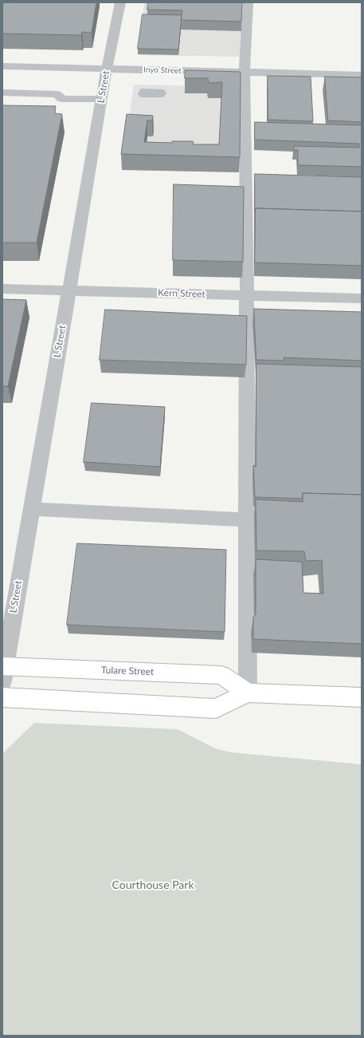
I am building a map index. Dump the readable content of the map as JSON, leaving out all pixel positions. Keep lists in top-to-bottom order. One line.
{"streets":{"main road":["Tulare Street"],"street":["Inyo Street","L Street","Kern Street"]},"crossings":[["Inyo Street","L Street"],["L Street","Kern Street"],["L Street","Tulare Street"]],"parks":["Courthouse Park"]}
